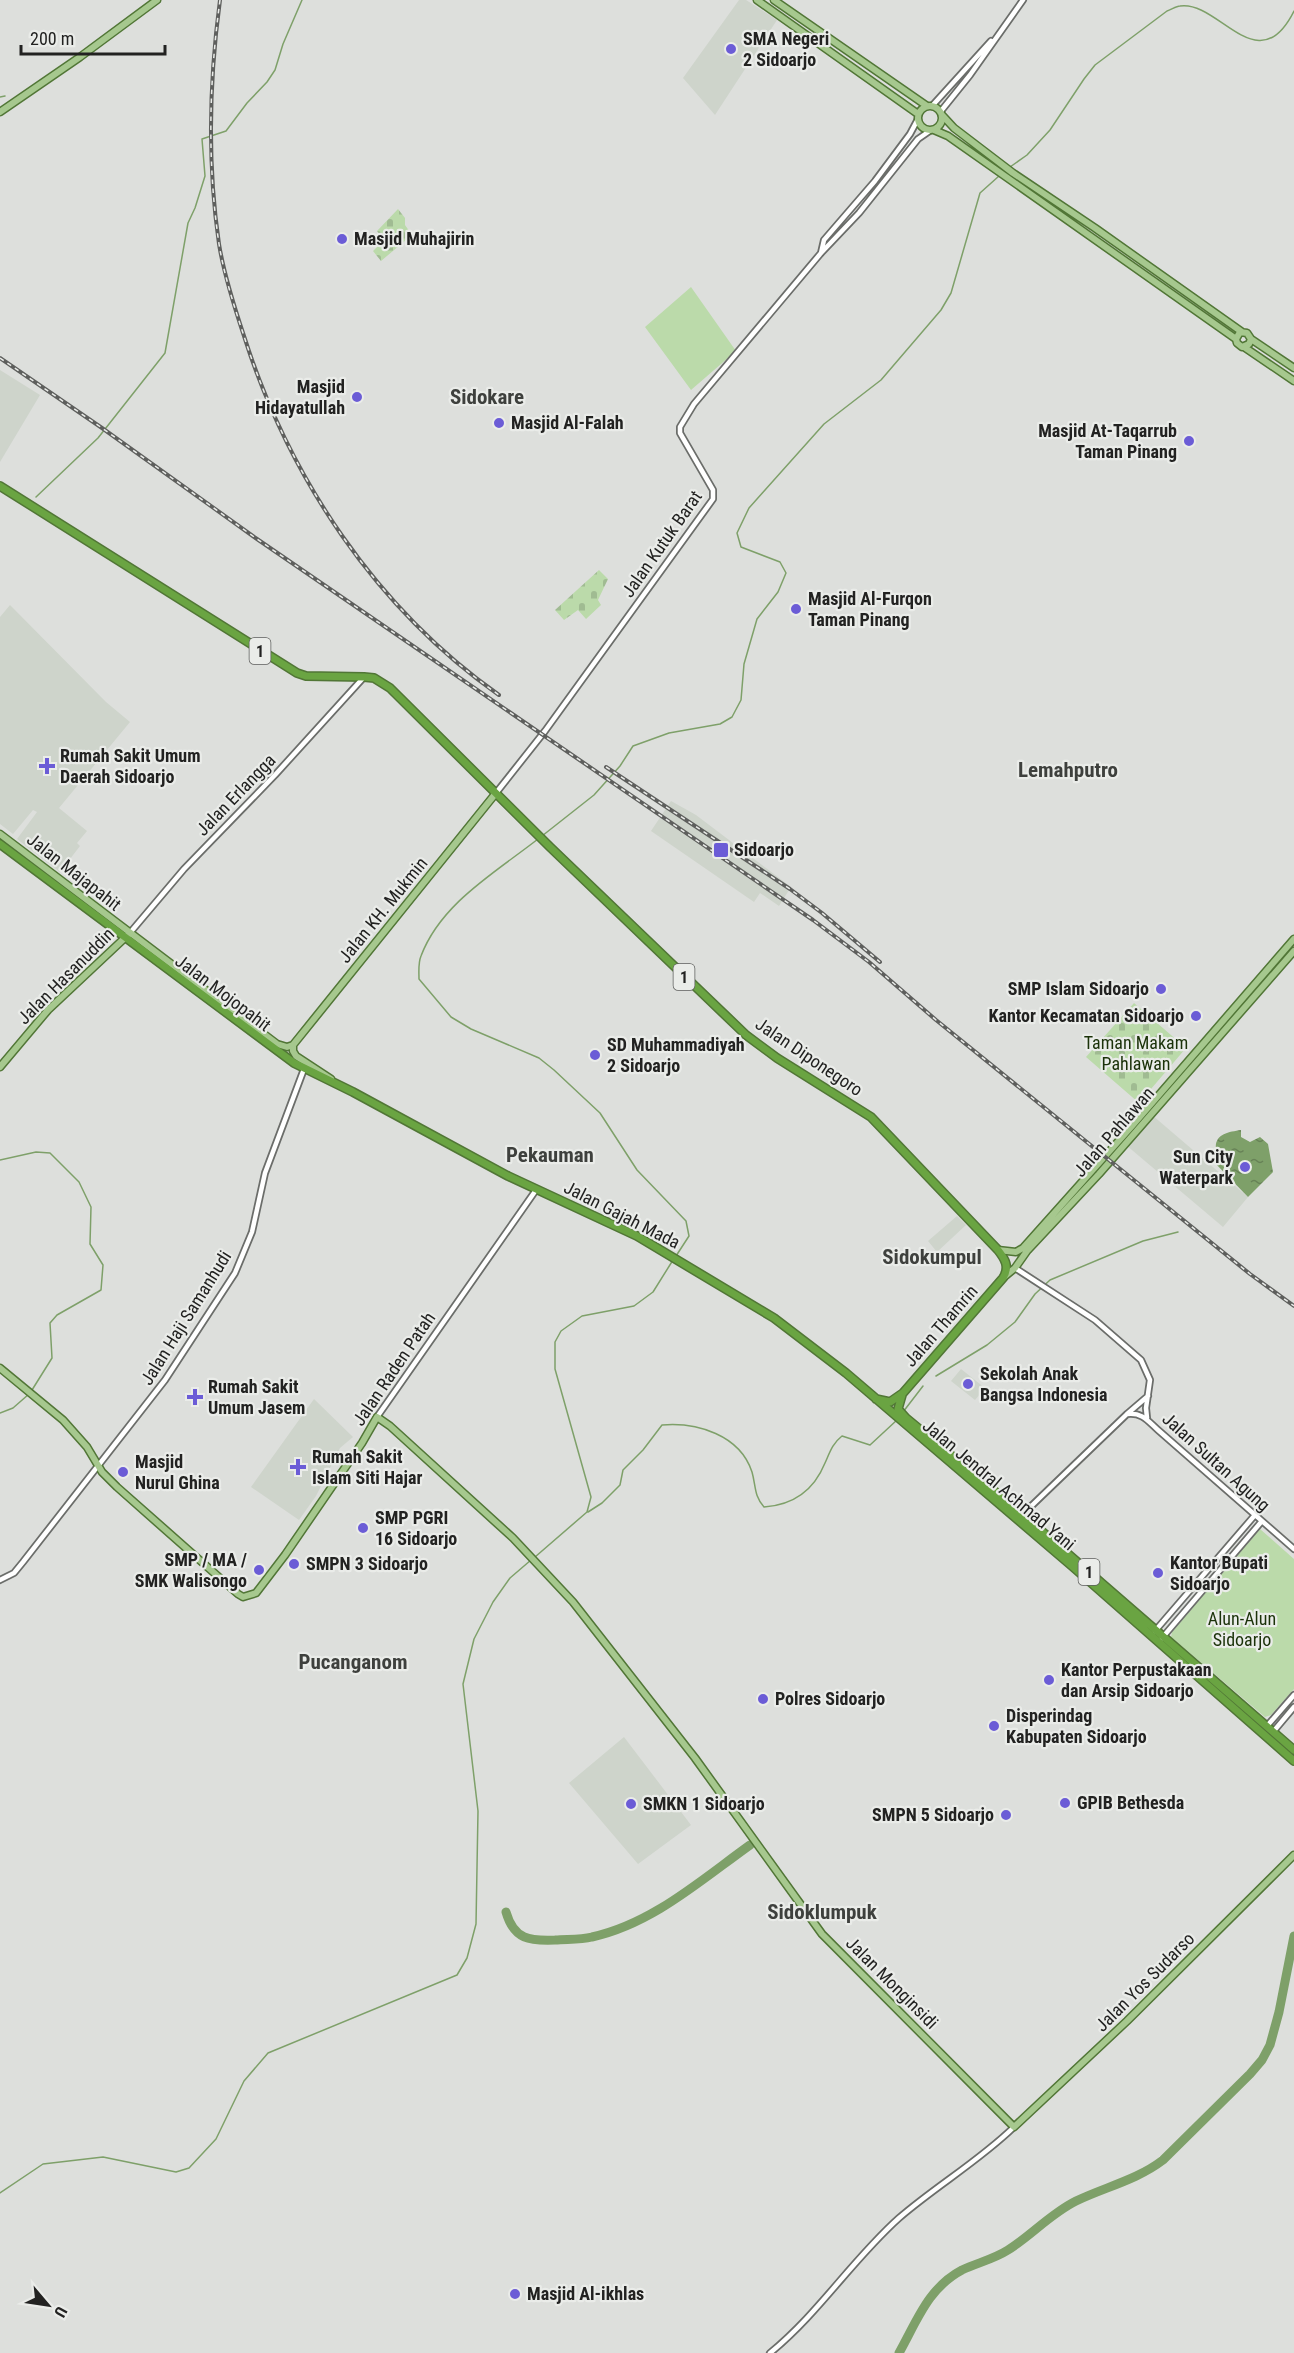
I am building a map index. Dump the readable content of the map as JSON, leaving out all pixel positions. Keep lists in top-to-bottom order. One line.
{"streets":{"highway":["1","Jalan Majapahit","Jalan Mojopahit","Jalan Diponegoro","Jalan Gajah Mada","Jalan Thamrin","Jalan Jendral Achmad Yani"],"main road":["Jalan KH. Mukmin","Jalan Hasanuddin","Jalan Pahlawan","Jalan Raden Patah","Jalan Yos Sudarso","Jalan Monginsidi"],"street":["Jalan Kutuk Barat","Jalan Erlangga","Jalan Haji Samanhudi","Jalan Sultan Agung"]},"crossings":[["Jalan Kutuk Barat","1"],["Jalan Kutuk Barat","Jalan KH. Mukmin"],["Jalan Kutuk Barat","Jalan Diponegoro"],["1","Jalan Erlangga"],["1","Jalan KH. Mukmin"],["1","Jalan Diponegoro"],["Jalan Erlangga","Jalan Majapahit"],["Jalan Erlangga","Jalan Hasanuddin"],["Jalan Erlangga","Jalan Mojopahit"],["Jalan Majapahit","Jalan Hasanuddin"],["Jalan Majapahit","Jalan Mojopahit"],["Jalan KH. Mukmin","Jalan Mojopahit"],["Jalan KH. Mukmin","Jalan Diponegoro"],["Jalan KH. Mukmin","Jalan Gajah Mada"],["Jalan Hasanuddin","Jalan Mojopahit"],["Jalan Mojopahit","Jalan Gajah Mada"],["Jalan Mojopahit","Jalan Haji Samanhudi"],["Jalan Diponegoro","Jalan Thamrin"],["Jalan Pahlawan","Jalan Thamrin"],["Jalan Gajah Mada","Jalan Haji Samanhudi"],["Jalan Gajah Mada","Jalan Thamrin"],["Jalan Gajah Mada","Jalan Raden Patah"],["Jalan Gajah Mada","Jalan Jendral Achmad Yani"],["Jalan Haji Samanhudi","Jalan Raden Patah"],["Jalan Thamrin","Jalan Jendral Achmad Yani"],["Jalan Raden Patah","Jalan Monginsidi"],["Jalan Yos Sudarso","Jalan Monginsidi"]],"districts":["Sidokare","Lemahputro","Pekauman","Sidokumpul","Pucanganom","Sidoklumpuk"],"parks":["Taman Makam Pahlawan","Alun-Alun Sidoarjo"],"places":{"other":["SMA Negeri 2 Sidoarjo","Masjid Muhajirin","Masjid Hidayatullah","Masjid Al-Falah","Masjid At-Taqarrub Taman Pinang","Masjid Al-Furqon Taman Pinang","SMP Islam Sidoarjo","Kantor Kecamatan Sidoarjo","SD Muhammadiyah 2 Sidoarjo","Sun City Waterpark","Sekolah Anak Bangsa Indonesia","Masjid Nurul Ghina","SMP PGRI 16 Sidoarjo","SMPN 3 Sidoarjo","SMP / MA / SMK Walisongo","Kantor Bupati Sidoarjo","Kantor Perpustakaan dan Arsip Sidoarjo","Polres Sidoarjo","Disperindag Kabupaten Sidoarjo","GPIB Bethesda","SMKN 1 Sidoarjo","SMPN 5 Sidoarjo","Masjid Al-ikhlas"],"health":["Rumah Sakit Umum Daerah Sidoarjo","Rumah Sakit Umum Jasem","Rumah Sakit Islam Siti Hajar"],"transit":["Sidoarjo"]},"scale_bar":"200 m","north":"bottom right"}
